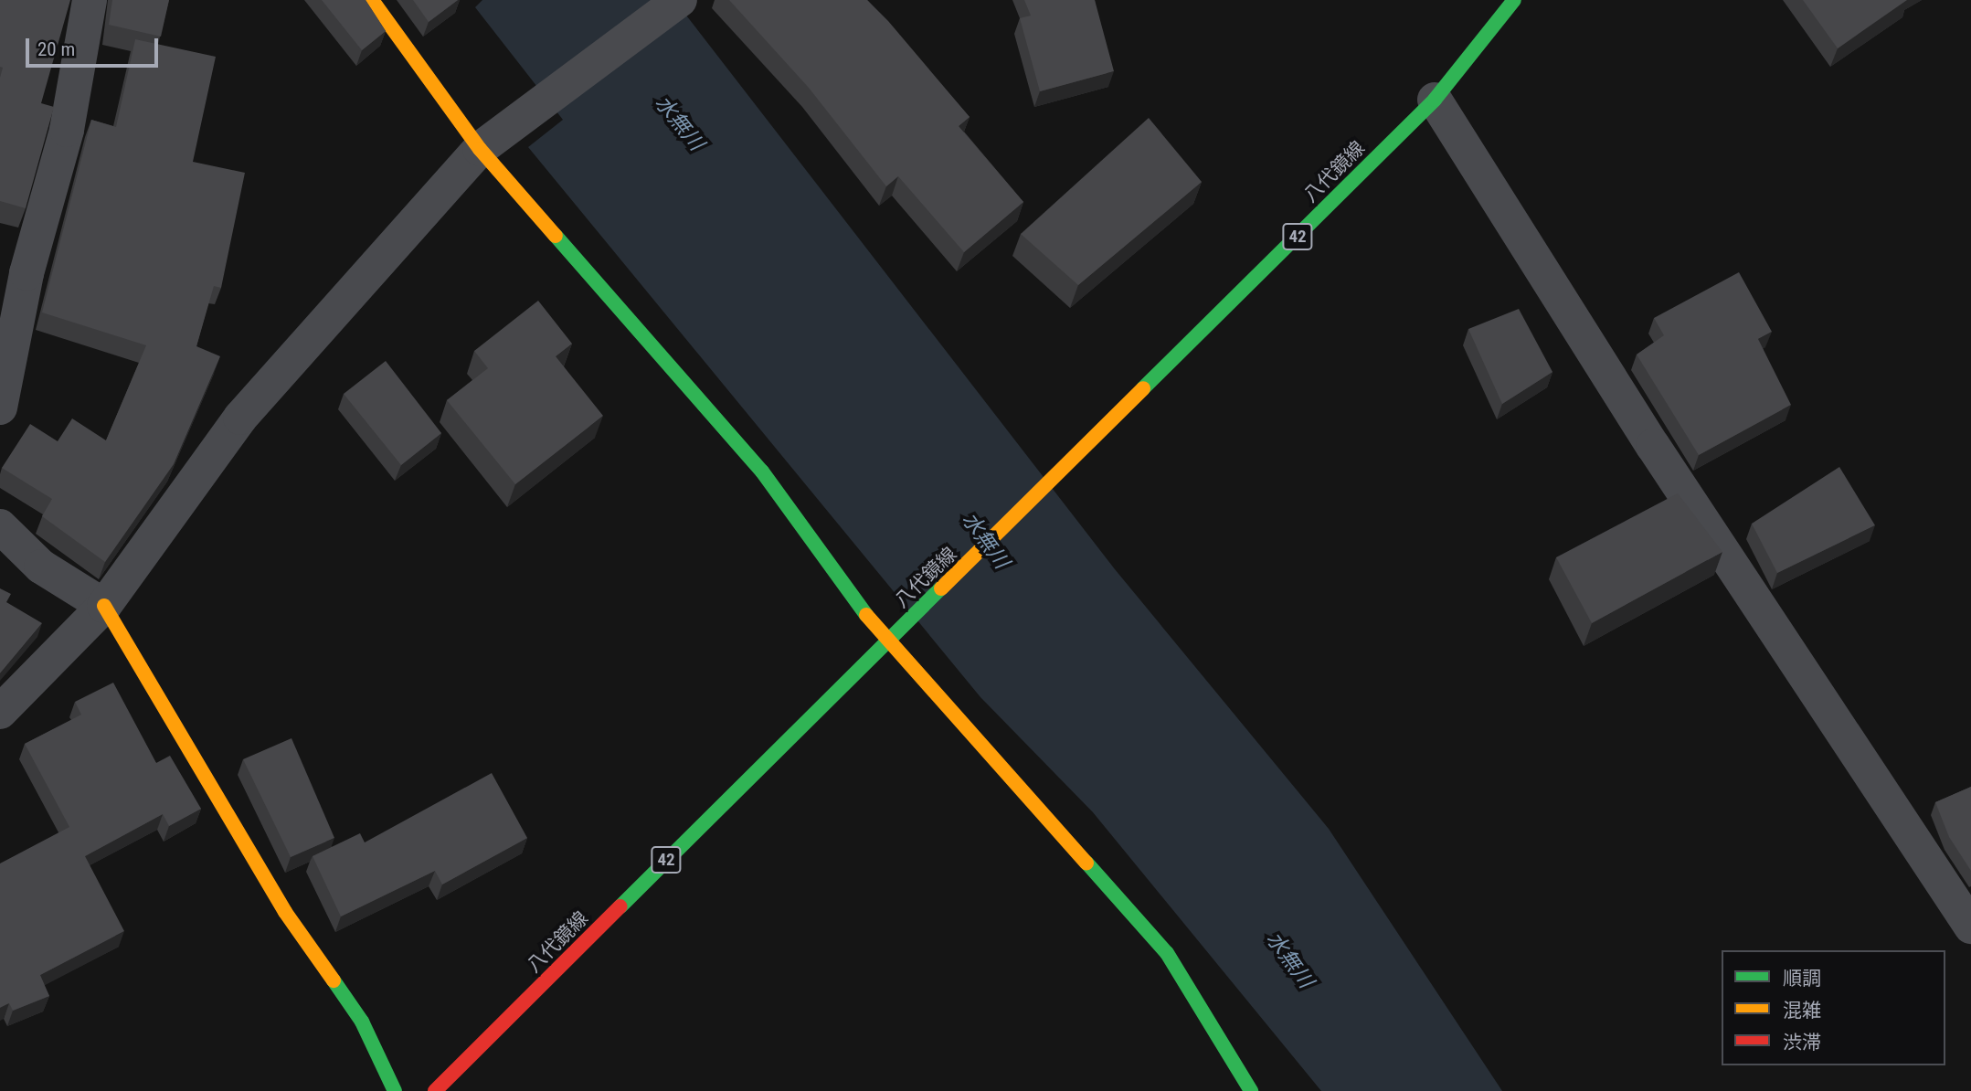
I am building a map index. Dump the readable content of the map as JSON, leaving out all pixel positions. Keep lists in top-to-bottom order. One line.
{"streets":{"street":["八代鏡線","42"]},"water":["水無川"],"legend":["順調","混雑","渋滞"],"scale_bar":"20 m"}
